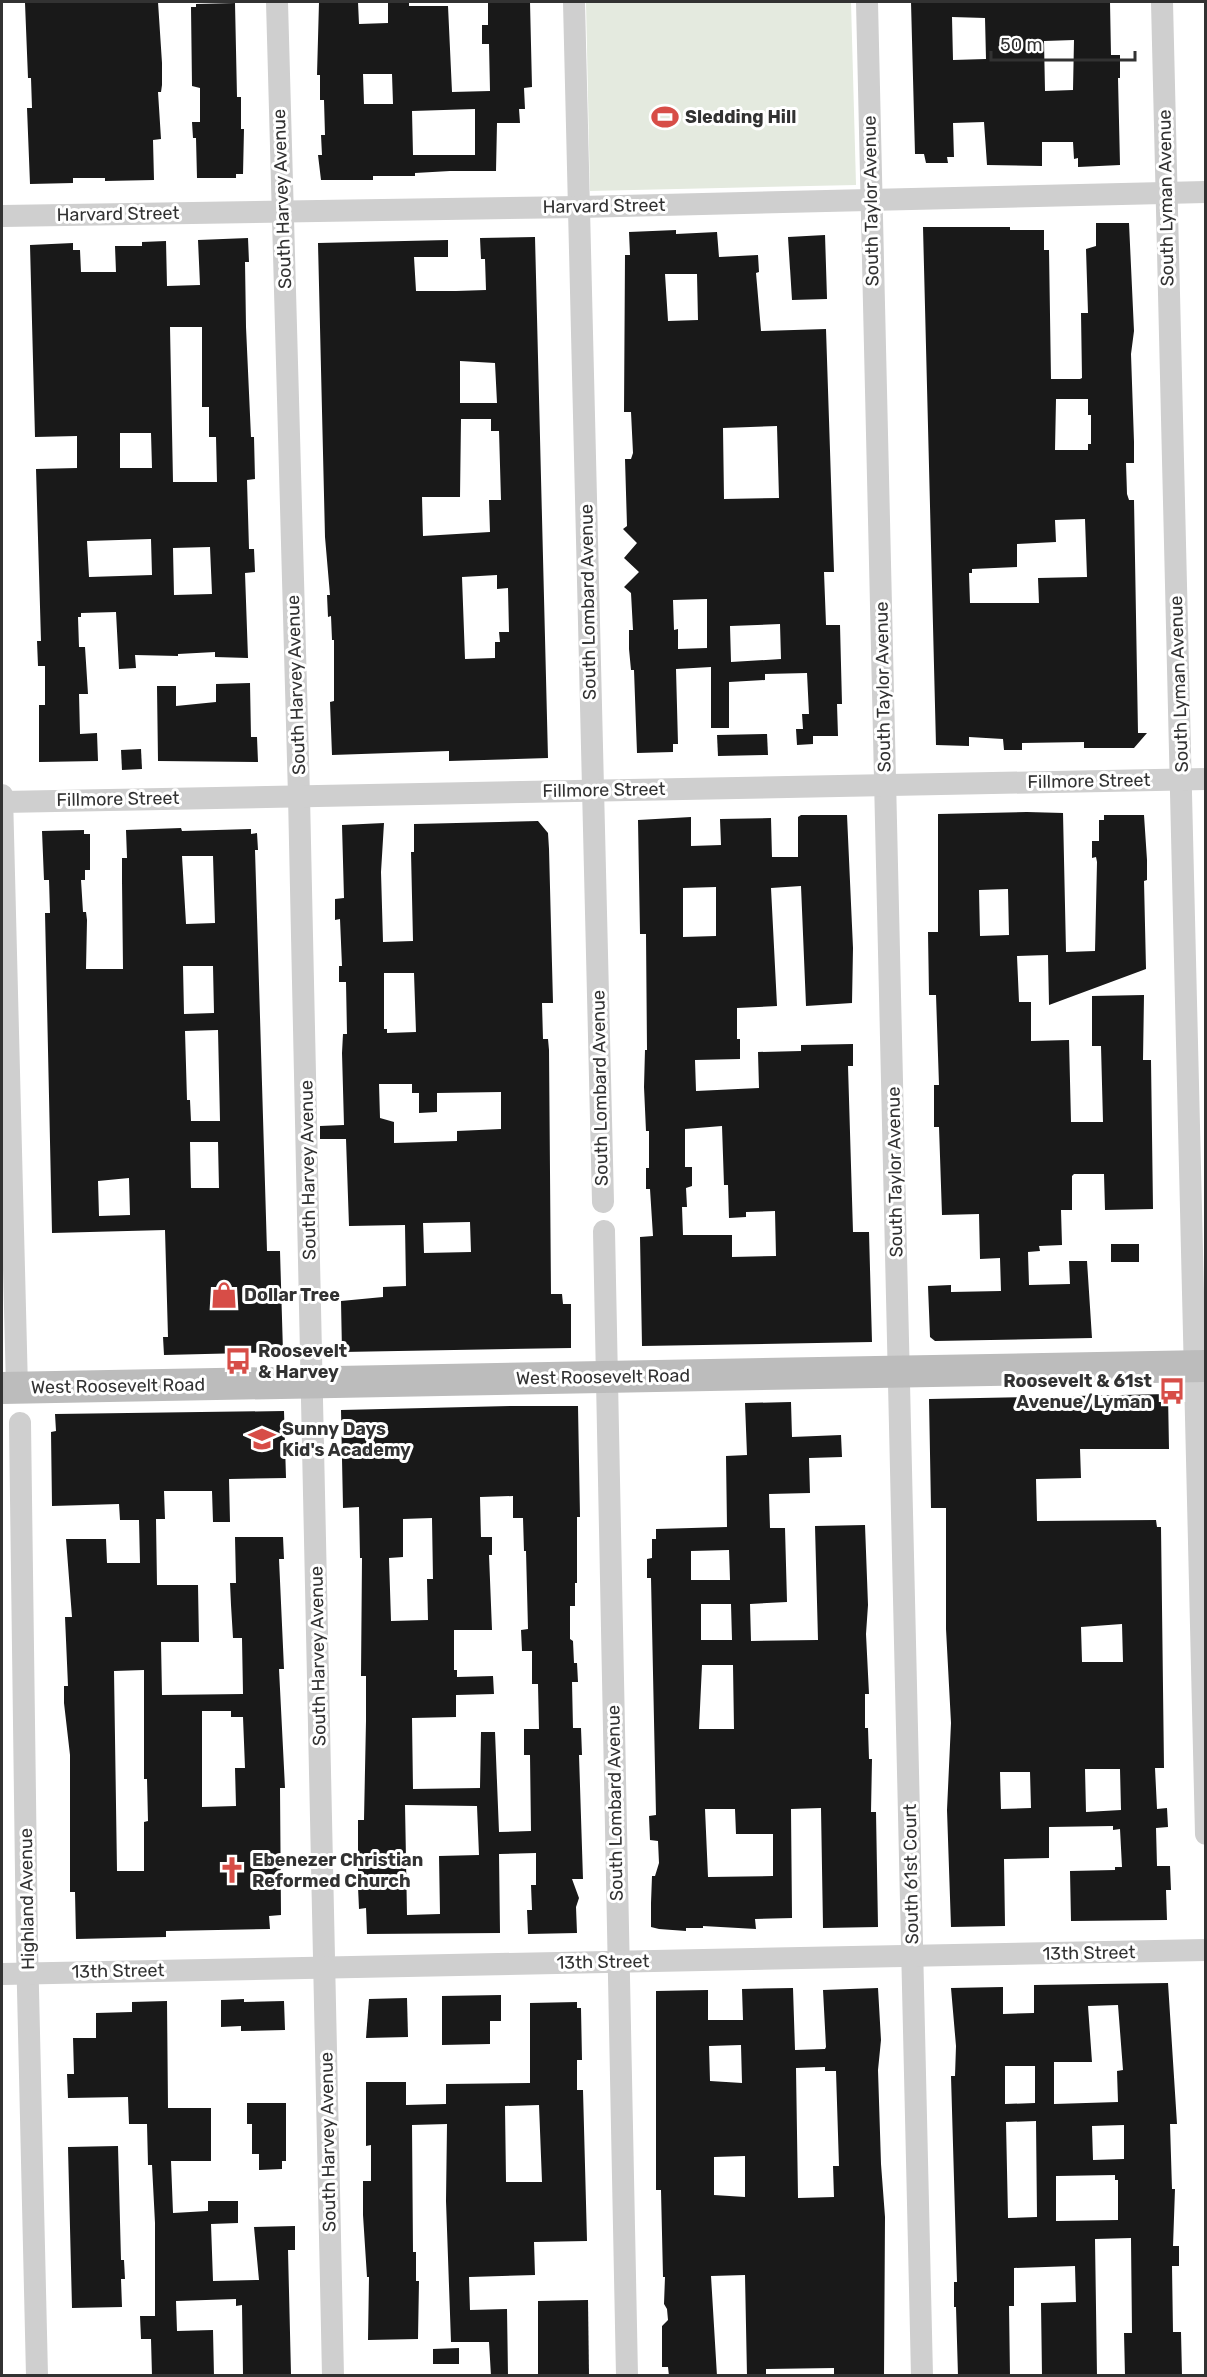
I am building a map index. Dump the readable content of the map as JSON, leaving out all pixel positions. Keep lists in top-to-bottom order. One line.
{"streets":{"main road":["West Roosevelt Road"],"street":["South Lyman Avenue","South Harvey Avenue","South Taylor Avenue","Harvard Street","South Lombard Avenue","Fillmore Street","South 61st Court","Highland Avenue","13th Street"]},"crossings":[["South Lyman Avenue","Harvard Street"],["South Lyman Avenue","Fillmore Street"],["South Lyman Avenue","West Roosevelt Road"],["South Harvey Avenue","Harvard Street"],["South Harvey Avenue","Fillmore Street"],["South Harvey Avenue","West Roosevelt Road"],["South Harvey Avenue","13th Street"],["South Taylor Avenue","Harvard Street"],["South Taylor Avenue","Fillmore Street"],["South Taylor Avenue","West Roosevelt Road"],["South Taylor Avenue","South 61st Court"],["Harvard Street","South Lombard Avenue"],["South Lombard Avenue","Fillmore Street"],["South Lombard Avenue","West Roosevelt Road"],["South Lombard Avenue","13th Street"],["West Roosevelt Road","South 61st Court"],["South 61st Court","13th Street"],["Highland Avenue","13th Street"]],"places":{"sports":["Sledding Hill"],"shop":["Dollar Tree"],"bus stop":["Roosevelt & Harvey","Roosevelt & 61st Avenue/Lyman"],"school or university":["Sunny Days Kid's Academy"],"church":["Ebenezer Christian Reformed Church"]},"scale_bar":"50 m"}
